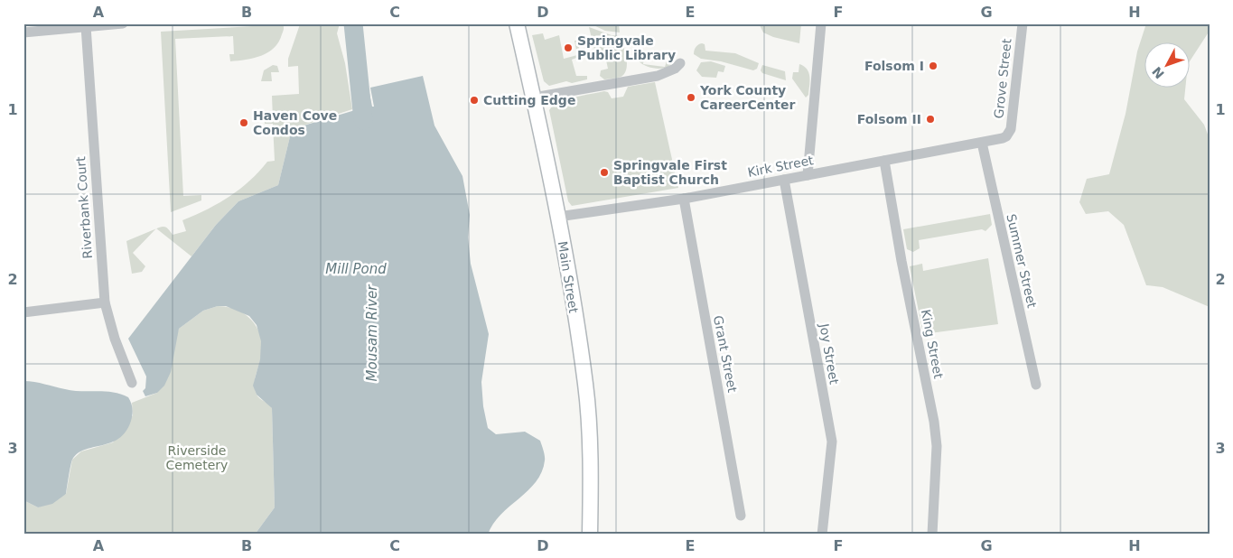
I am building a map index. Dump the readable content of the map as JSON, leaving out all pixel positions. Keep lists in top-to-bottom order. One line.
{"streets":{"main road":["Main Street"],"street":["Grove Street","Kirk Street","Riverbank Court","Summer Street","King Street","Grant Street","Joy Street"]},"crossings":[["Grove Street","Kirk Street"],["Grove Street","Summer Street"],["Kirk Street","Summer Street"],["Kirk Street","Main Street"],["Kirk Street","King Street"],["Kirk Street","Grant Street"],["Kirk Street","Joy Street"]],"water":["Mill Pond","Mousam River"],"parks":["Riverside Cemetery"],"places":["Springvale Public Library","Folsom I","York County CareerCenter","Cutting Edge","Folsom II","Haven Cove Condos","Springvale First Baptist Church"],"north":"bottom left","grid":{"columns":["A","B","C","D","E","F","G","H"],"rows":["1","2","3"]}}
